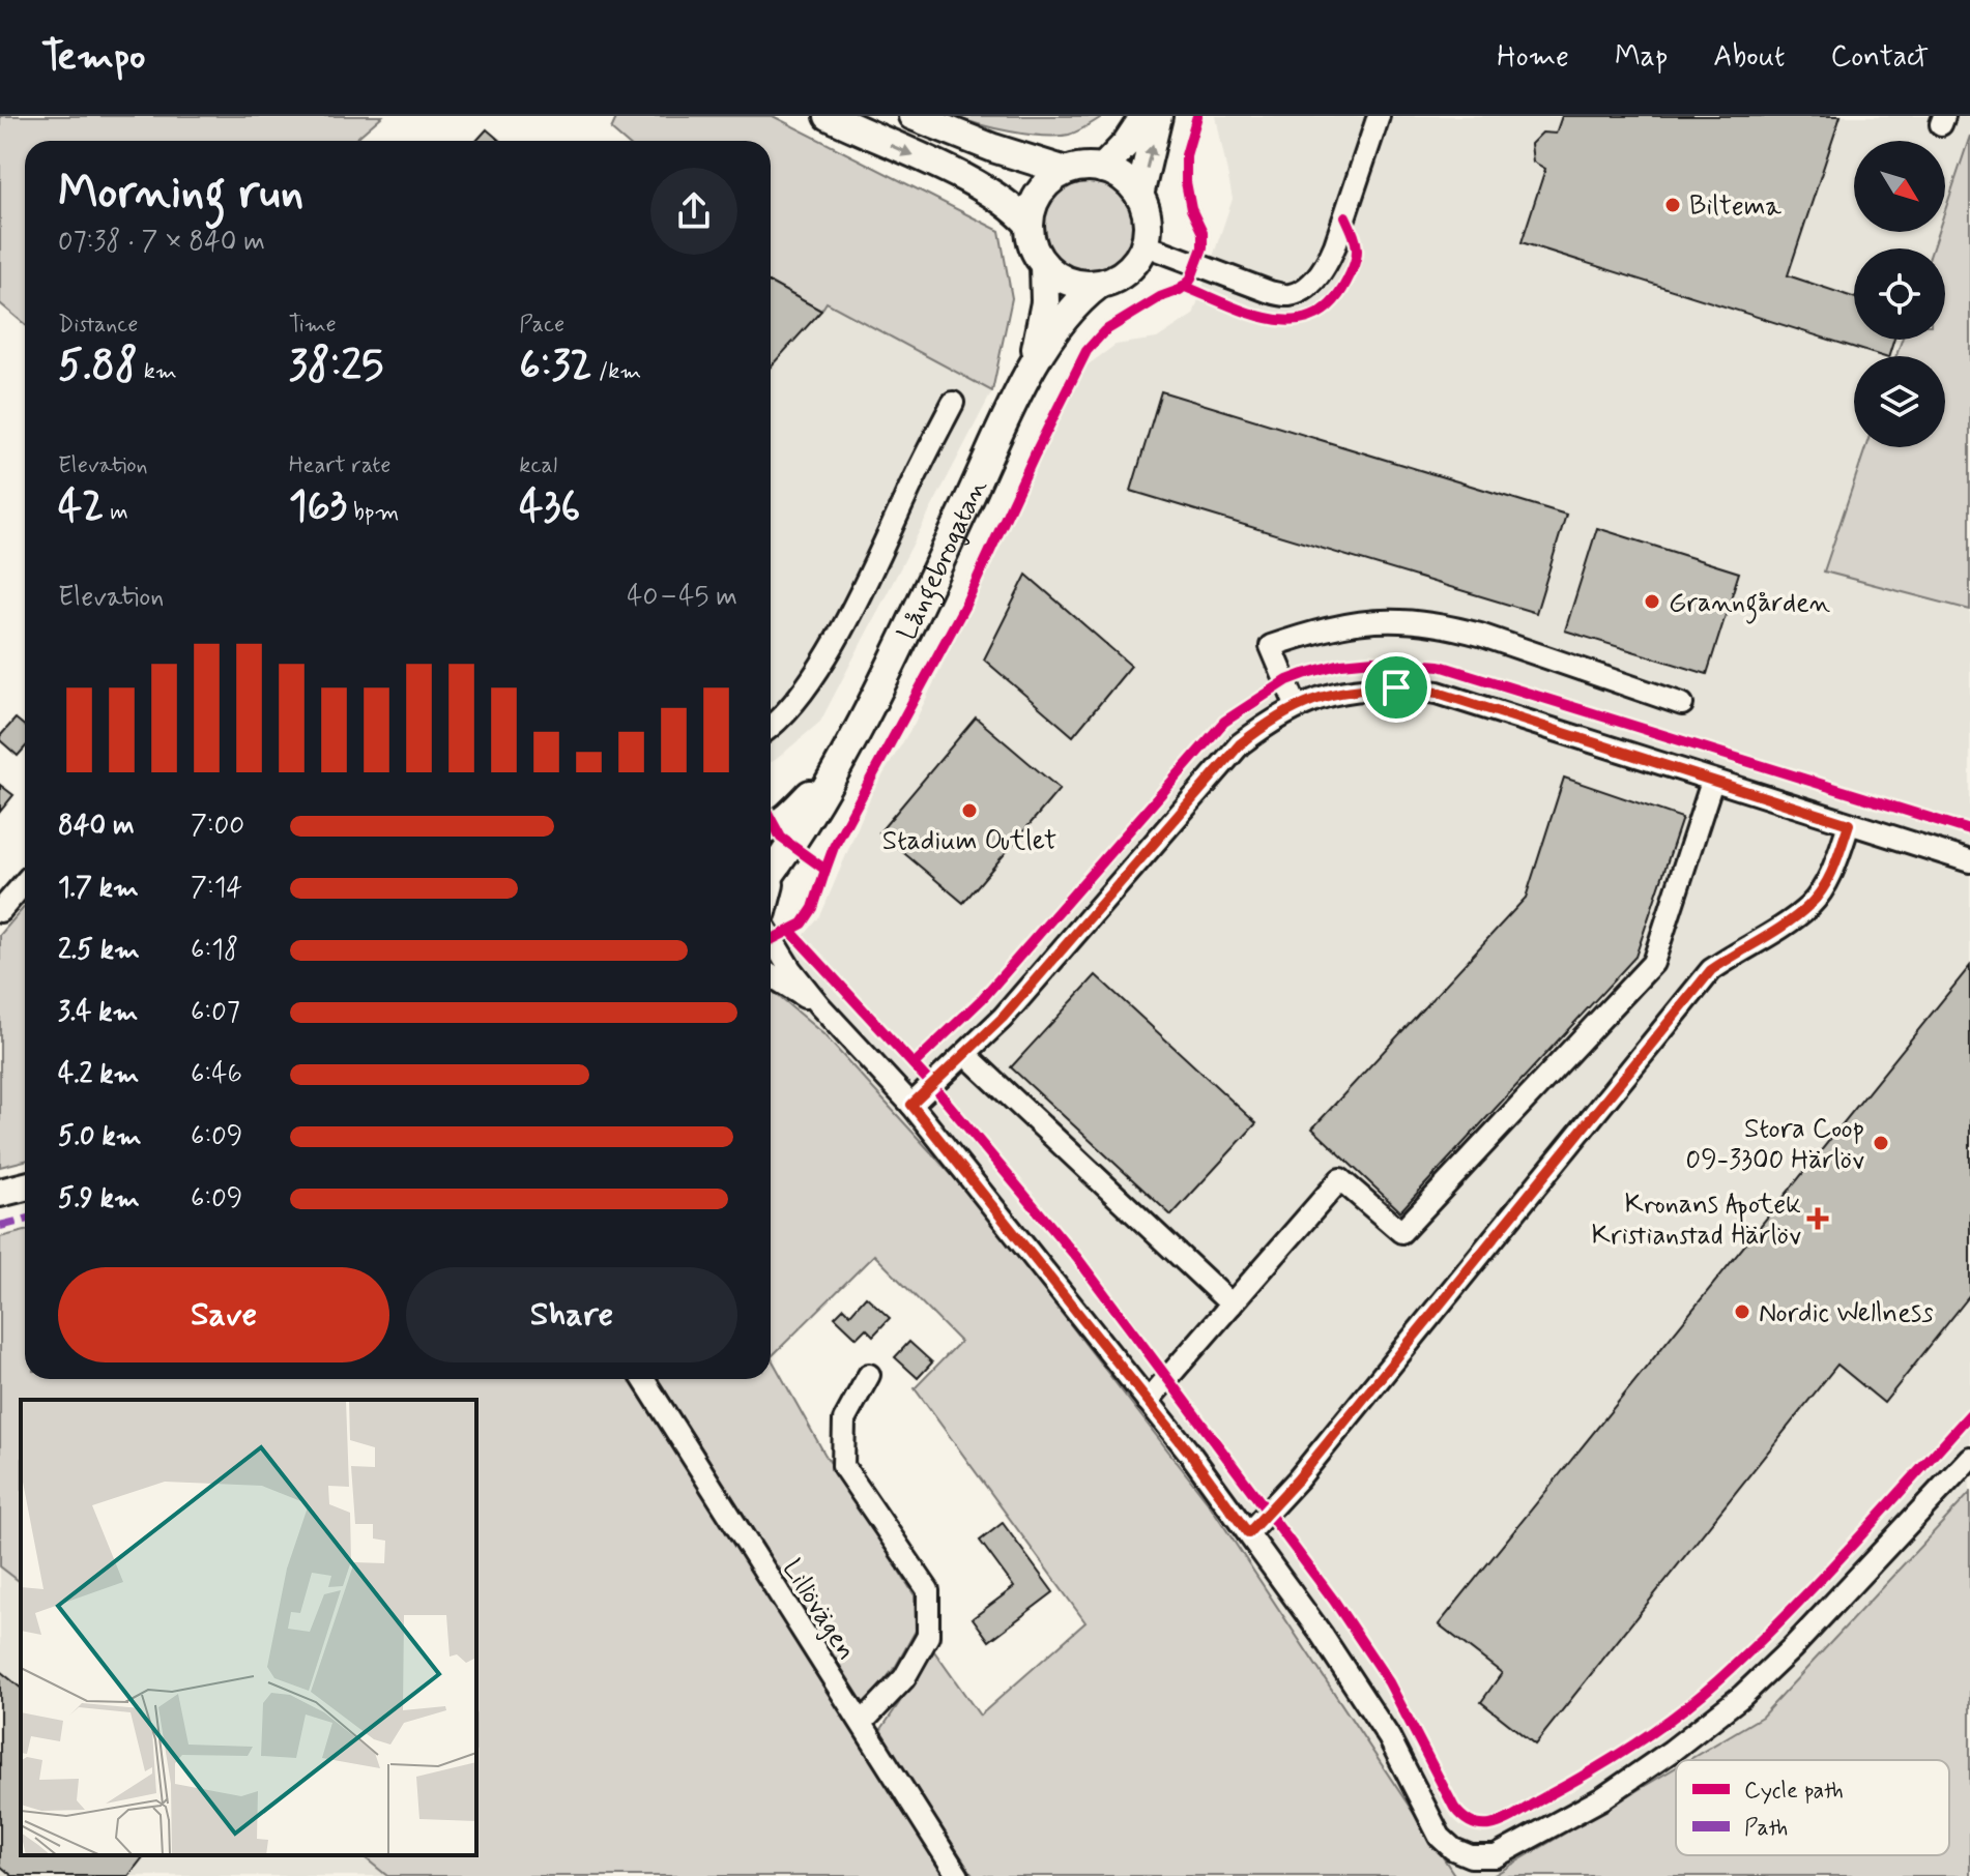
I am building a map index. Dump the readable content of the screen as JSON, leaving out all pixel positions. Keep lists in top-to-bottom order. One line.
{"streets":{"main road":["Långebrogatan"],"street":["Lillövägen"]},"places":{"other":["Biltema","Granngården","Stadium Outlet","Stora Coop 09-3300 Härlöv","Nordic Wellness"],"health":["Kronans Apotek Kristianstad Härlöv"]},"legend":["Cycle path","Path"],"north":"bottom right","page":{"header":"Tempo","nav":["Home","Map","About","Contact"],"heading":["Morning run","07:38 · 7 × 840 m"],"stats":[["Distance","5.88 km"],["Time","38:25"],["Pace","6:32 /km"],["Elevation","42 m"],["Heart rate","163 bpm"],["kcal","436"]],"chart":["Elevation","40–45 m"],"list":[{"name":"840 m","note":"7:00"},{"name":"1.7 km","note":"7:14"},{"name":"2.5 km","note":"6:18"},{"name":"3.4 km","note":"6:07"},{"name":"4.2 km","note":"6:46"},{"name":"5.0 km","note":"6:09"},{"name":"5.9 km","note":"6:09"}],"buttons":["Save","Share"]}}
